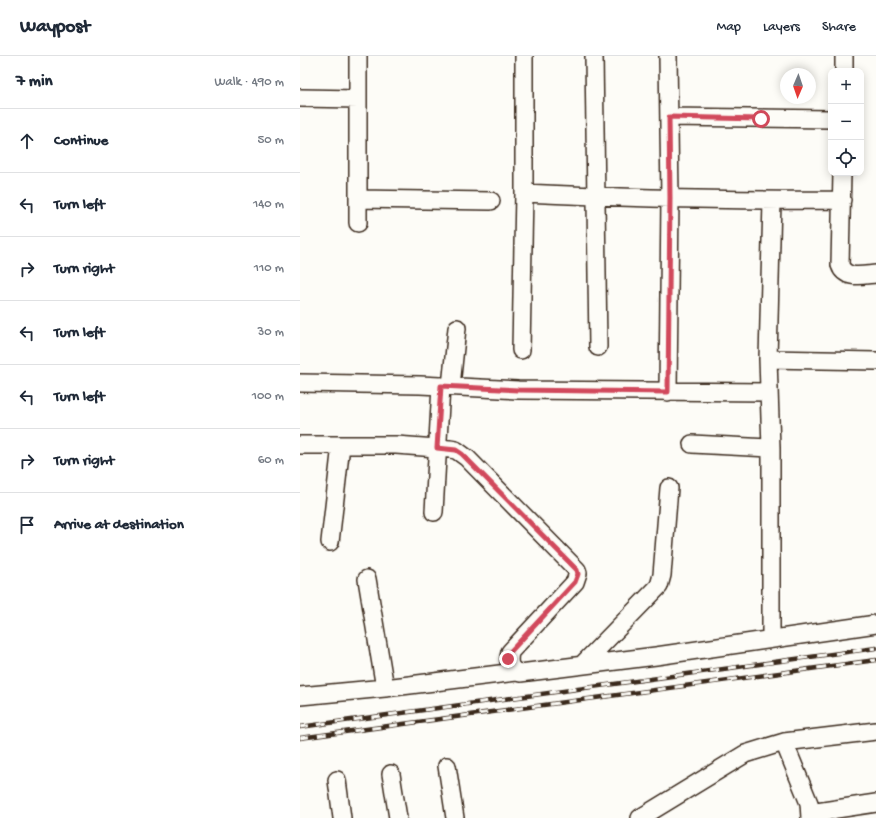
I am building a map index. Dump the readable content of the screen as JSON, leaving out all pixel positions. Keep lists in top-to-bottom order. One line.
{"north":"bottom","page":{"header":"Waypost","nav":["Map","Layers","Share"],"heading":["7 min","Walk · 490 m"],"map_buttons":["+","−"],"list":[["Continue","50 m"],["Turn left","140 m"],["Turn right","110 m"],["Turn left","30 m"],["Turn left","100 m"],["Turn right","60 m"],"Arrive at destination"]}}
